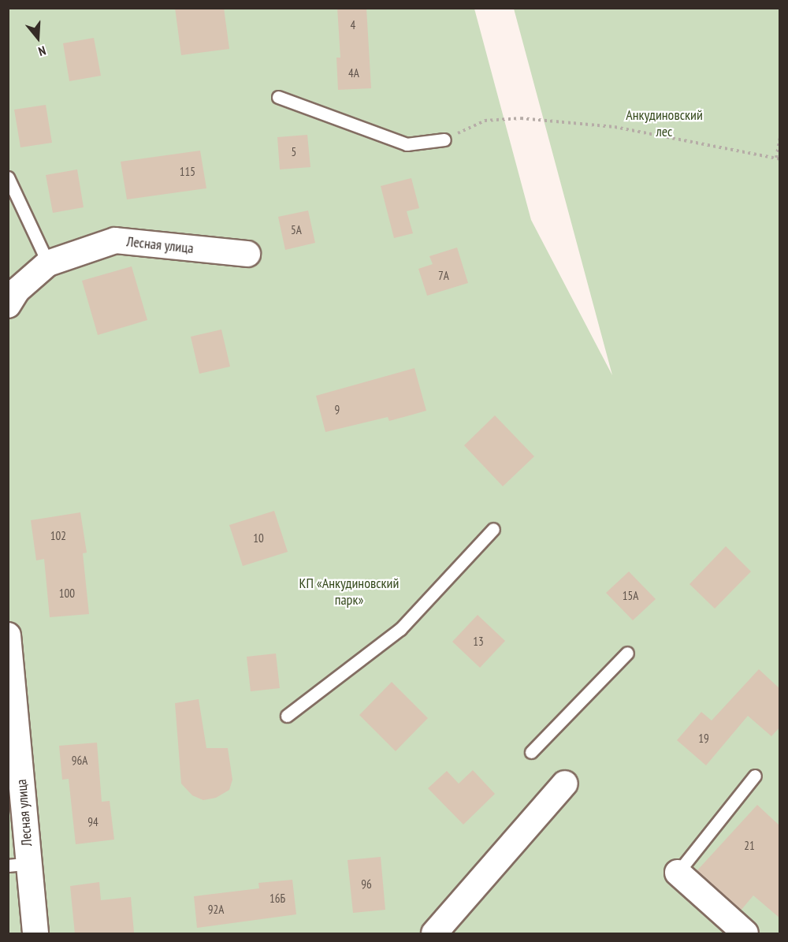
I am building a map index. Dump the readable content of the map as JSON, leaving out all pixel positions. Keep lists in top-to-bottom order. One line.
{"streets":{"street":["Лесная улица"]},"parks":["Анкудиновский лес","КП «Анкудиновский парк»"],"house_numbers":["4","4А","5","115","5А","7А","9","102","10","100","15А","13","19","96А","94","21","96","16Б","92А"],"north":"bottom"}
